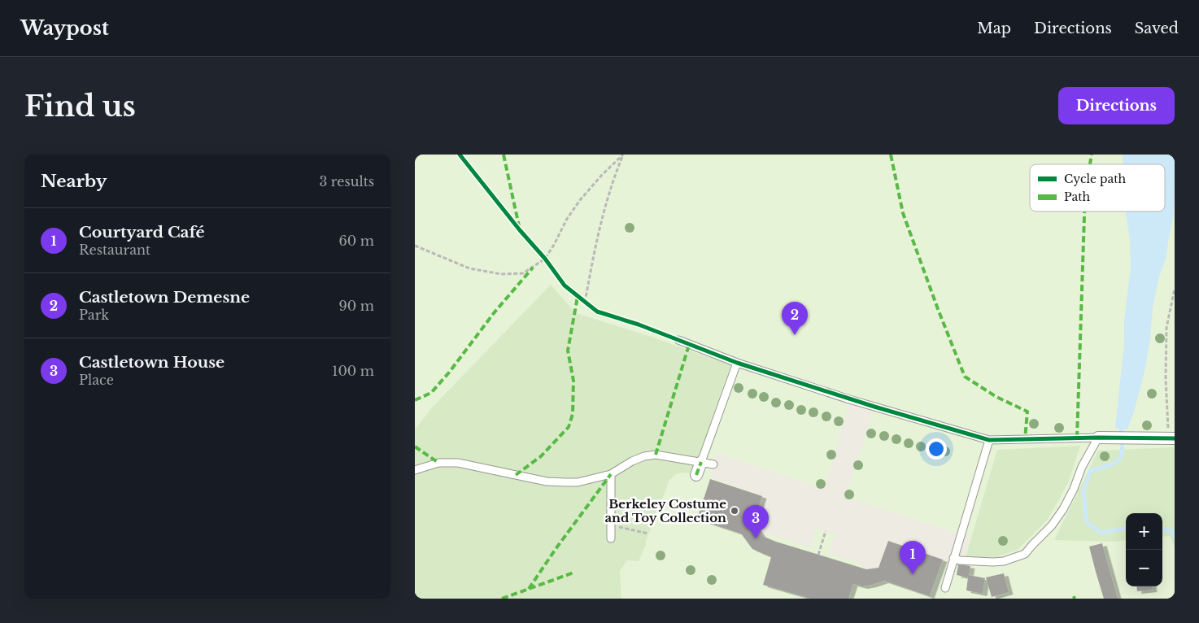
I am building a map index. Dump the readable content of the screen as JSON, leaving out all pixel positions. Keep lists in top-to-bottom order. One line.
{"places":["Berkeley Costume and Toy Collection"],"legend":["Cycle path","Path"],"page":{"header":"Waypost","nav":["Map","Directions","Saved"],"buttons":"Directions","title":"Find us","heading":["Nearby","3 results"],"list":[{"mark":"1","name":"Courtyard Café","note":"Restaurant","value":"60 m"},{"mark":"2","name":"Castletown Demesne","note":"Park","value":"90 m"},{"mark":"3","name":"Castletown House","note":"Place","value":"100 m"}],"pins":["2","3","1"],"map_buttons":["+","−"]}}
